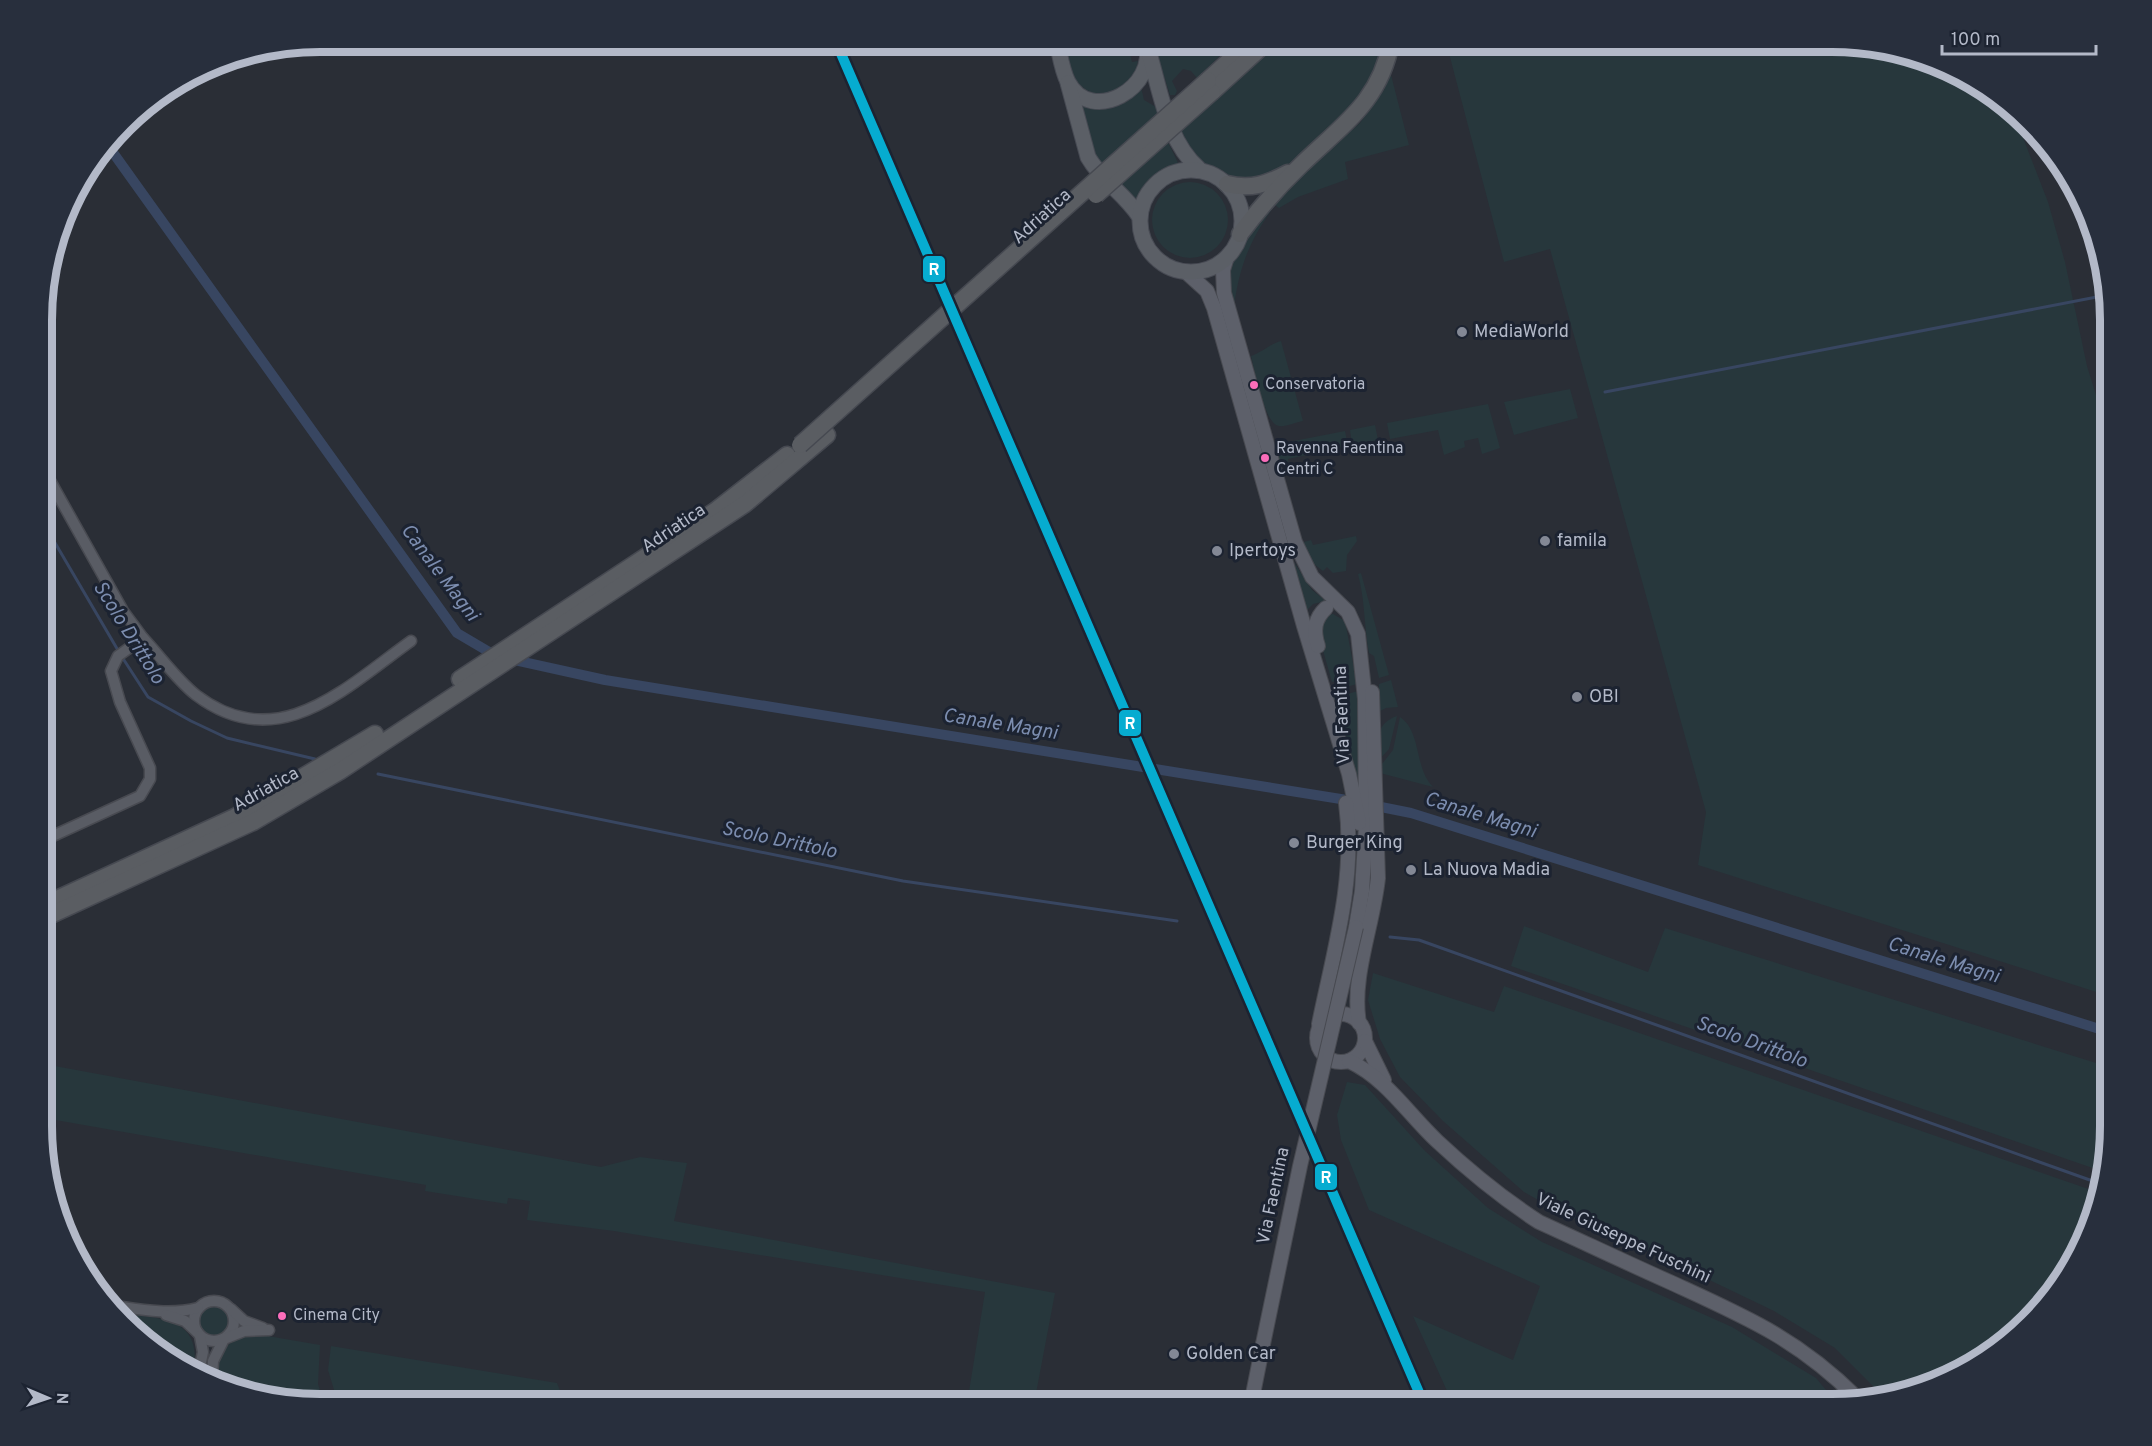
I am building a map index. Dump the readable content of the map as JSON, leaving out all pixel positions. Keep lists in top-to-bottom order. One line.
{"streets":{"highway":["Adriatica"],"main road":["Via Faentina","Viale Giuseppe Fuschini"]},"water":["Canale Magni","Scolo Drittolo"],"places":["MediaWorld","Conservatoria","Ravenna Faentina Centri C","famila","Ipertoys","OBI","Burger King","La Nuova Madia","Cinema City","Golden Car"],"lines":["transit line R"],"scale_bar":"100 m","north":"right"}
